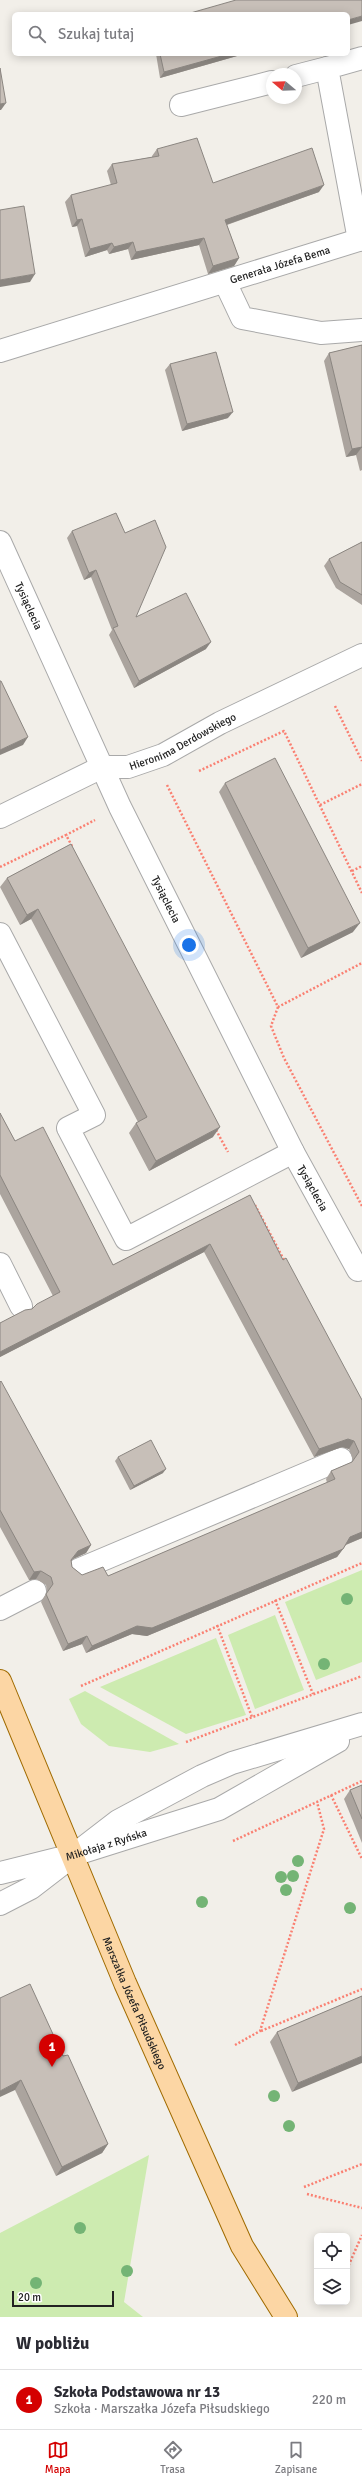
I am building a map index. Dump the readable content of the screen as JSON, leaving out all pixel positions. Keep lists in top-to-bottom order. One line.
{"streets":{"main road":["Marszałka Józefa Piłsudskiego"],"street":["Generała Józefa Bema","Tysiąclecia","Hieronima Derdowskiego","Mikołaja z Ryńska"]},"crossings":[["Tysiąclecia","Hieronima Derdowskiego"],["Mikołaja z Ryńska","Marszałka Józefa Piłsudskiego"]],"scale_bar":"20 m","north":"left","page":{"search":"Szukaj tutaj","pins":"1","scale":"20 m","heading":"W pobliżu","list":[{"mark":"1","name":"Szkoła Podstawowa nr 13","note":"Szkoła · Marszałka Józefa Piłsudskiego","value":"220 m"}],"nav":["Mapa","Trasa","Zapisane"]}}
